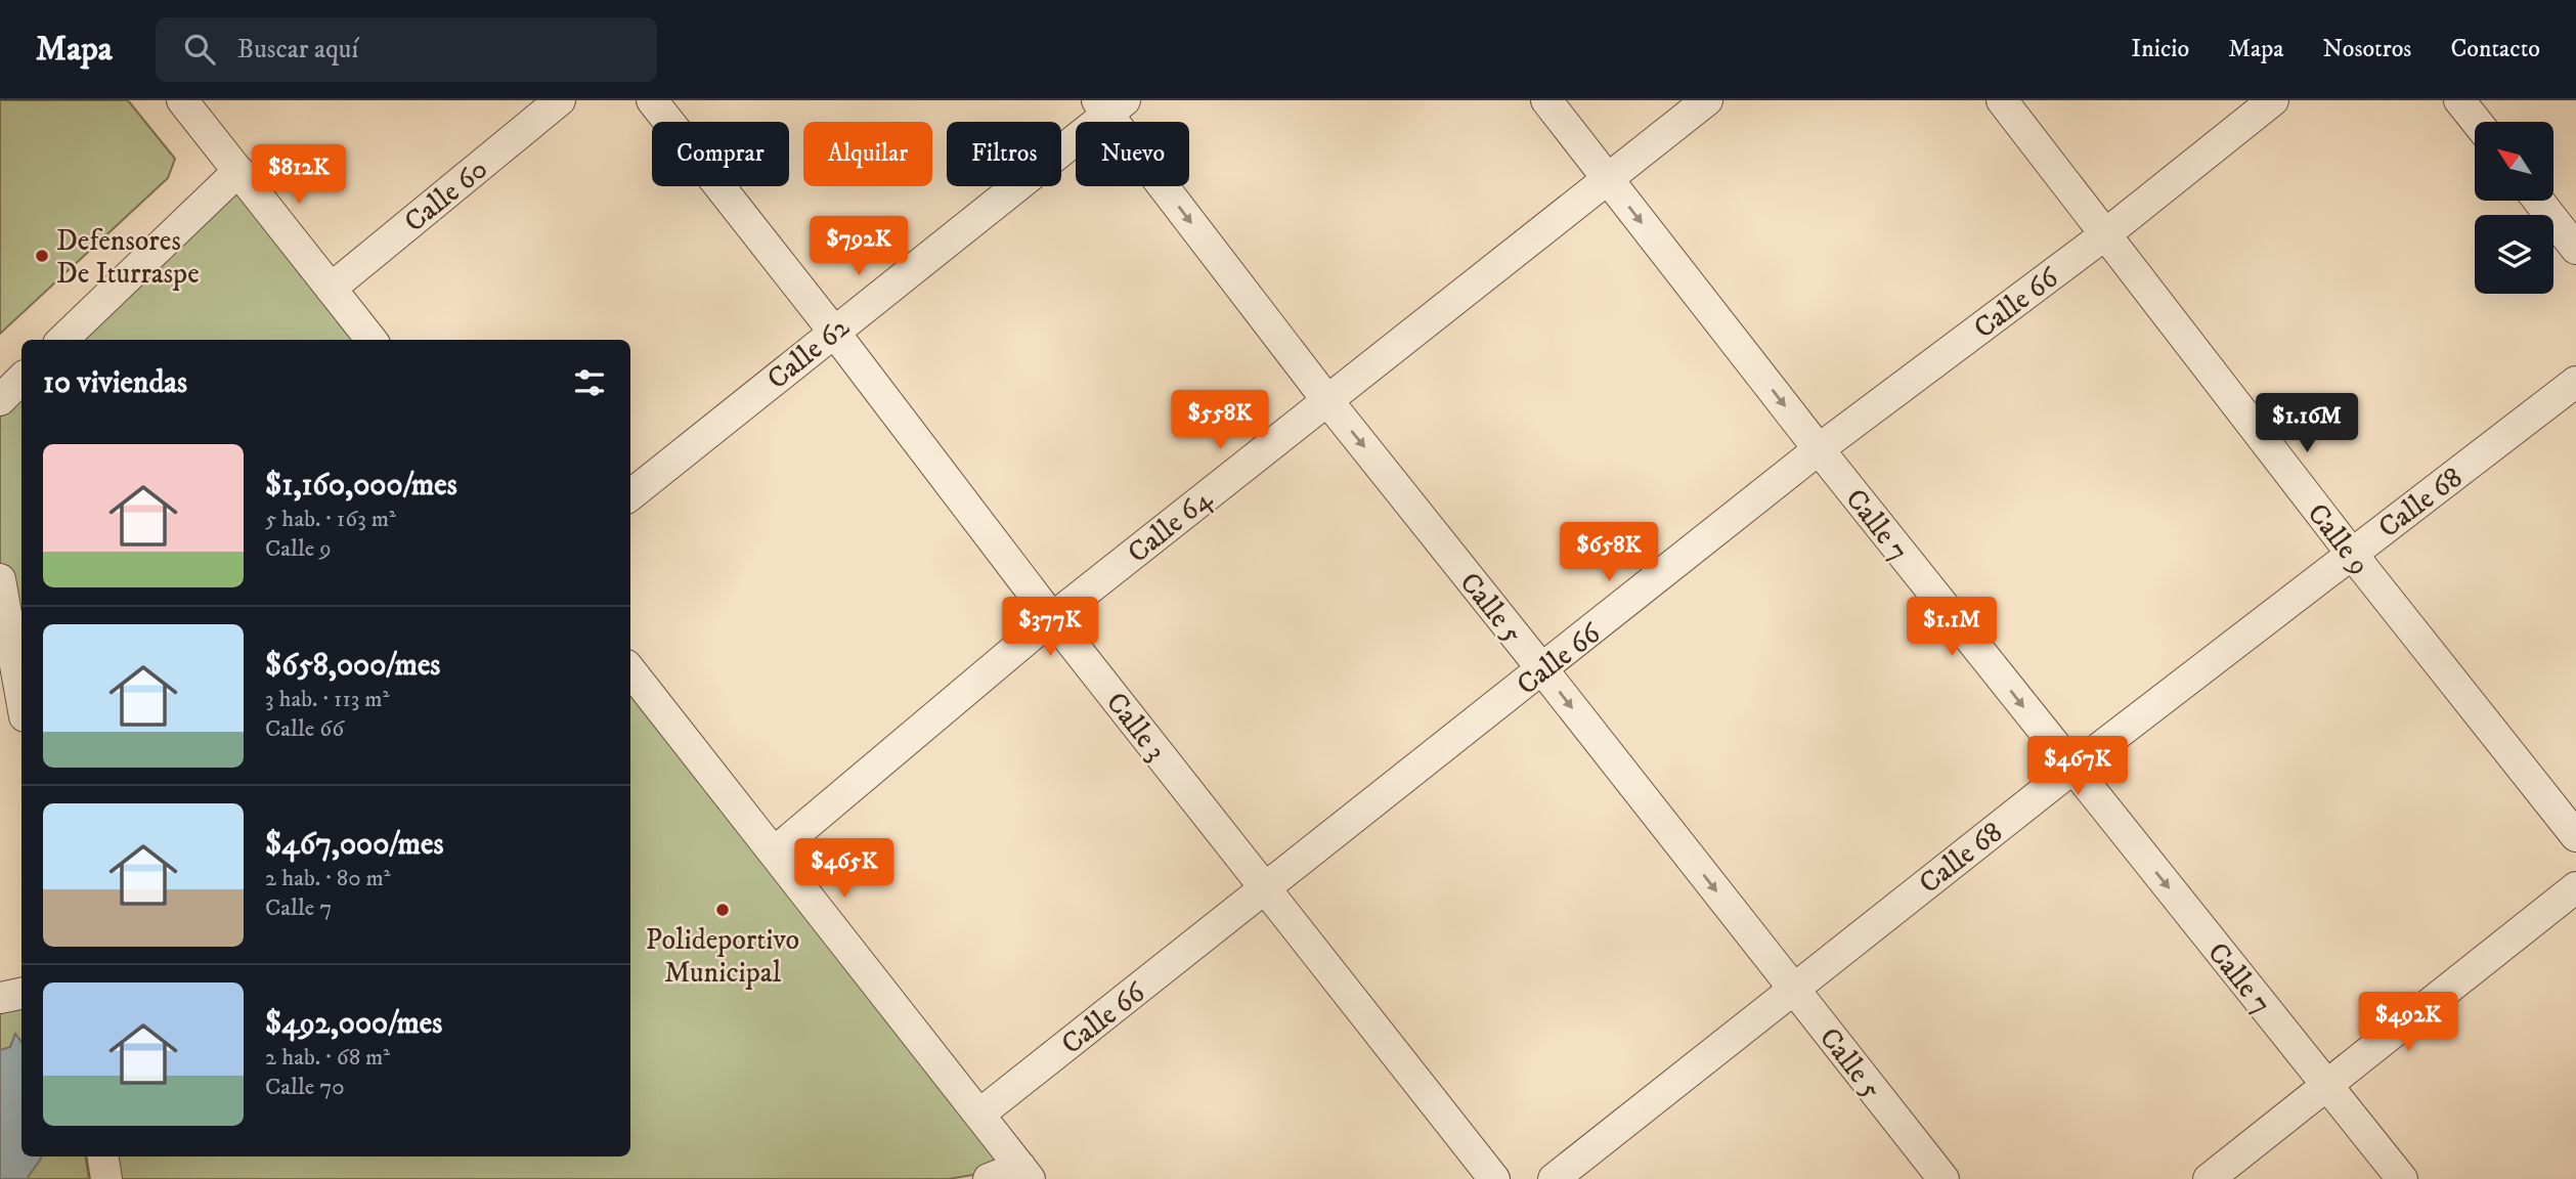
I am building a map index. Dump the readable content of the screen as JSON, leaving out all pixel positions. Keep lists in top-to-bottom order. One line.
{"streets":{"street":["Calle 60","Calle 66","Calle 62","Calle 68","Calle 7","Calle 64","Calle 9","Calle 5","Calle 3"]},"crossings":[["Calle 66","Calle 7"],["Calle 66","Calle 9"],["Calle 66","Calle 5"],["Calle 66","Calle 3"],["Calle 62","Calle 5"],["Calle 62","Calle 3"],["Calle 68","Calle 7"],["Calle 68","Calle 9"],["Calle 68","Calle 5"],["Calle 7","Calle 64"],["Calle 64","Calle 5"],["Calle 64","Calle 3"]],"one_way":["Calle 7","Calle 5"],"places":["Defensores De Iturraspe","Polideportivo Municipal"],"north":"top left","page":{"header":"Mapa","search":"Buscar aquí","nav":["Inicio","Mapa","Nosotros","Contacto"],"chip":["Comprar","Alquilar","Filtros","Nuevo"],"price":["$812K","$792K","$558K","$1.16M","$658K","$377K","$1.1M","$467K","$465K","$492K"],"heading":"10 viviendas","list":[{"name":"$1,160,000/mes","note":"5 hab. · 163 m² · Calle 9"},{"name":"$658,000/mes","note":"3 hab. · 113 m² · Calle 66"},{"name":"$467,000/mes","note":"2 hab. · 80 m² · Calle 7"},{"name":"$492,000/mes","note":"2 hab. · 68 m² · Calle 70"}]}}
